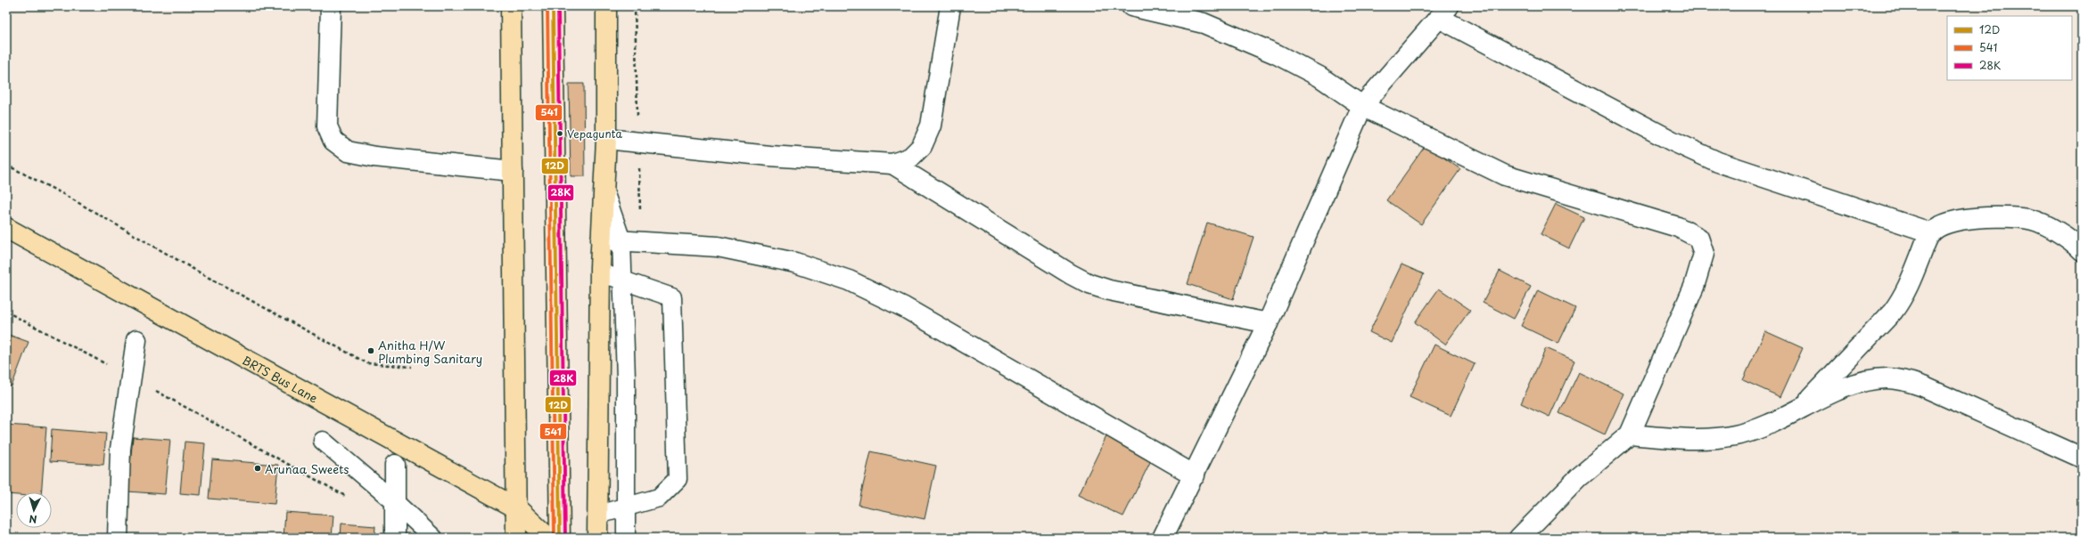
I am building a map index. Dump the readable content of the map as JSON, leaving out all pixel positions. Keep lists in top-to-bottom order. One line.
{"streets":{"main road":["BRTS Bus Lane"]},"places":["Vepagunta","Anitha H/W Plumbing Sanitary","Arunaa Sweets"],"lines":["transit line 12D","transit line 541","transit line 28K"],"legend":["12D","541","28K"],"north":"bottom"}
